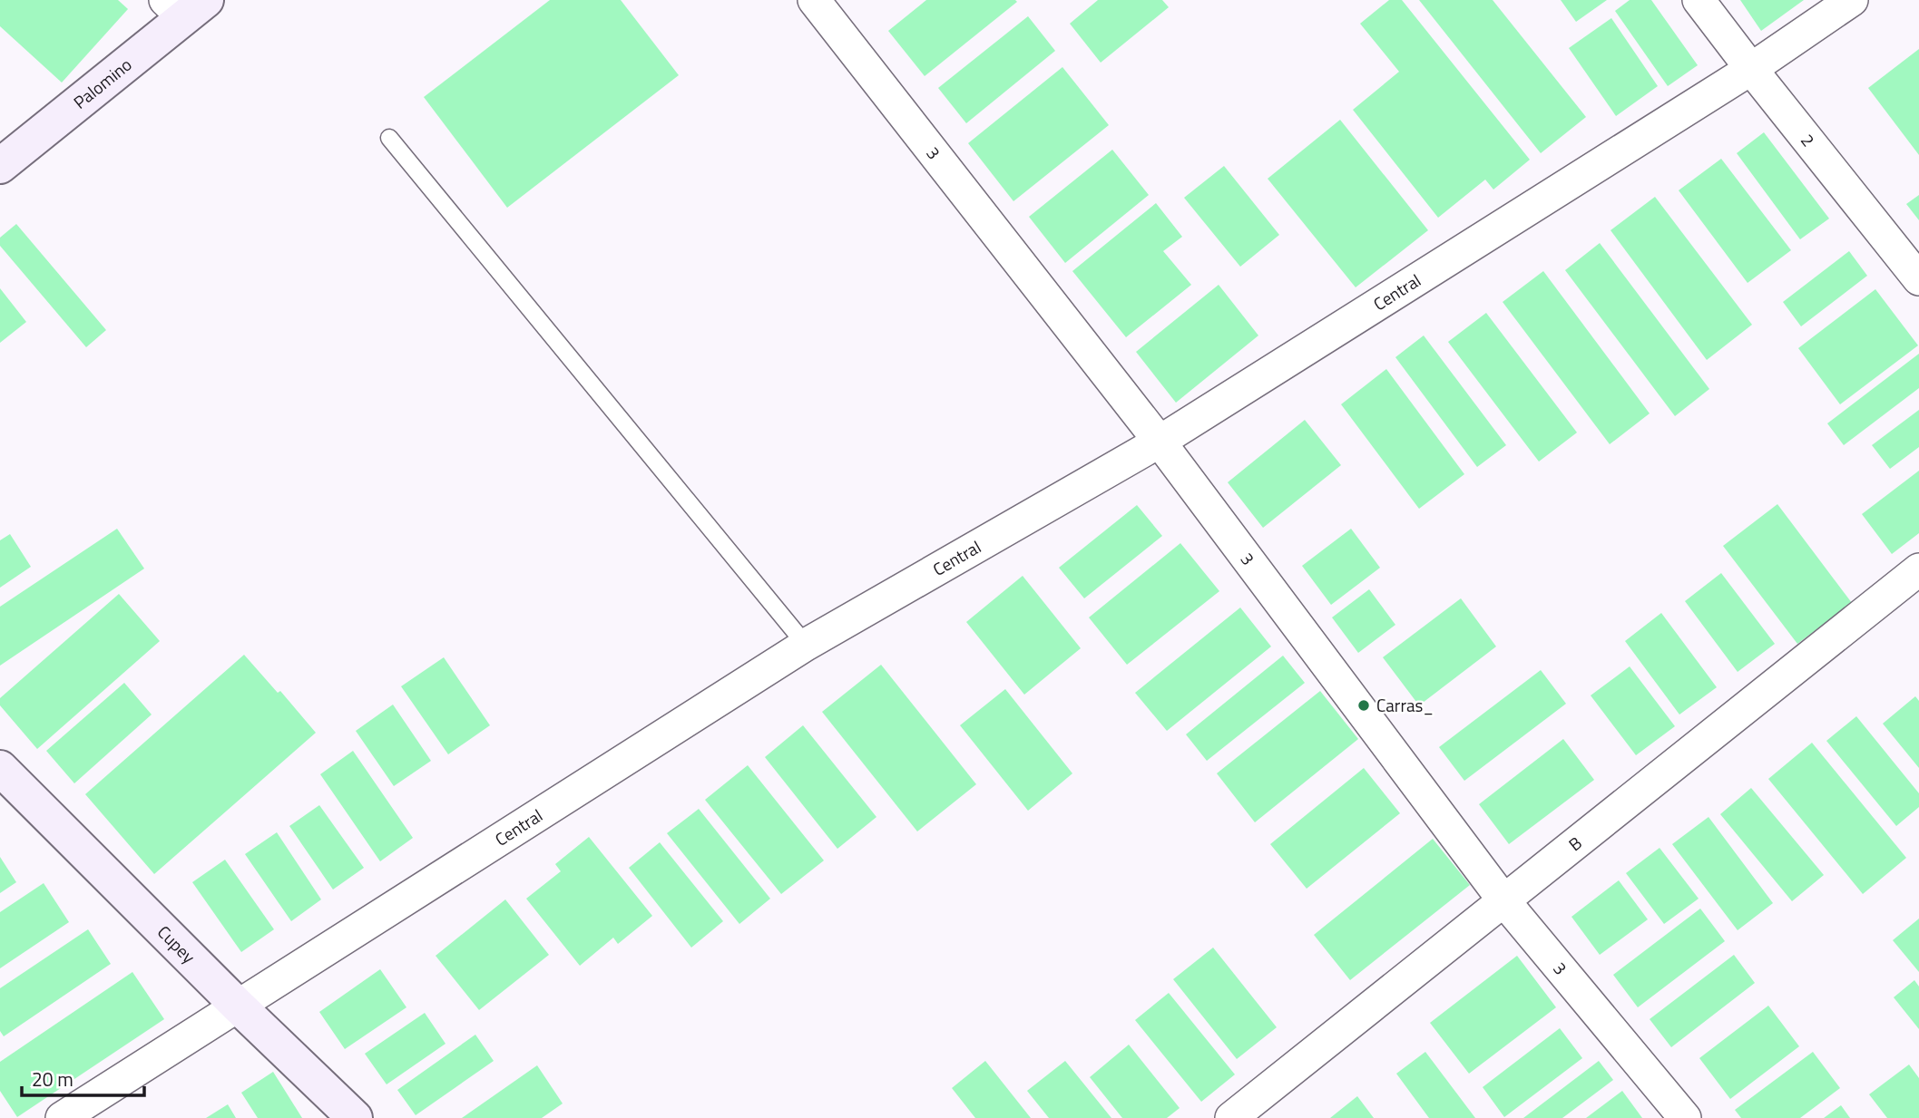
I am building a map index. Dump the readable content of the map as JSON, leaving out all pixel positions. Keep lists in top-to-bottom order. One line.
{"streets":{"street":["Palomino","2","3","Central","B","Cupey"]},"crossings":[["2","Central"],["3","Central"],["3","B"],["Central","Cupey"]],"places":["Carras_"],"scale_bar":"20 m"}
